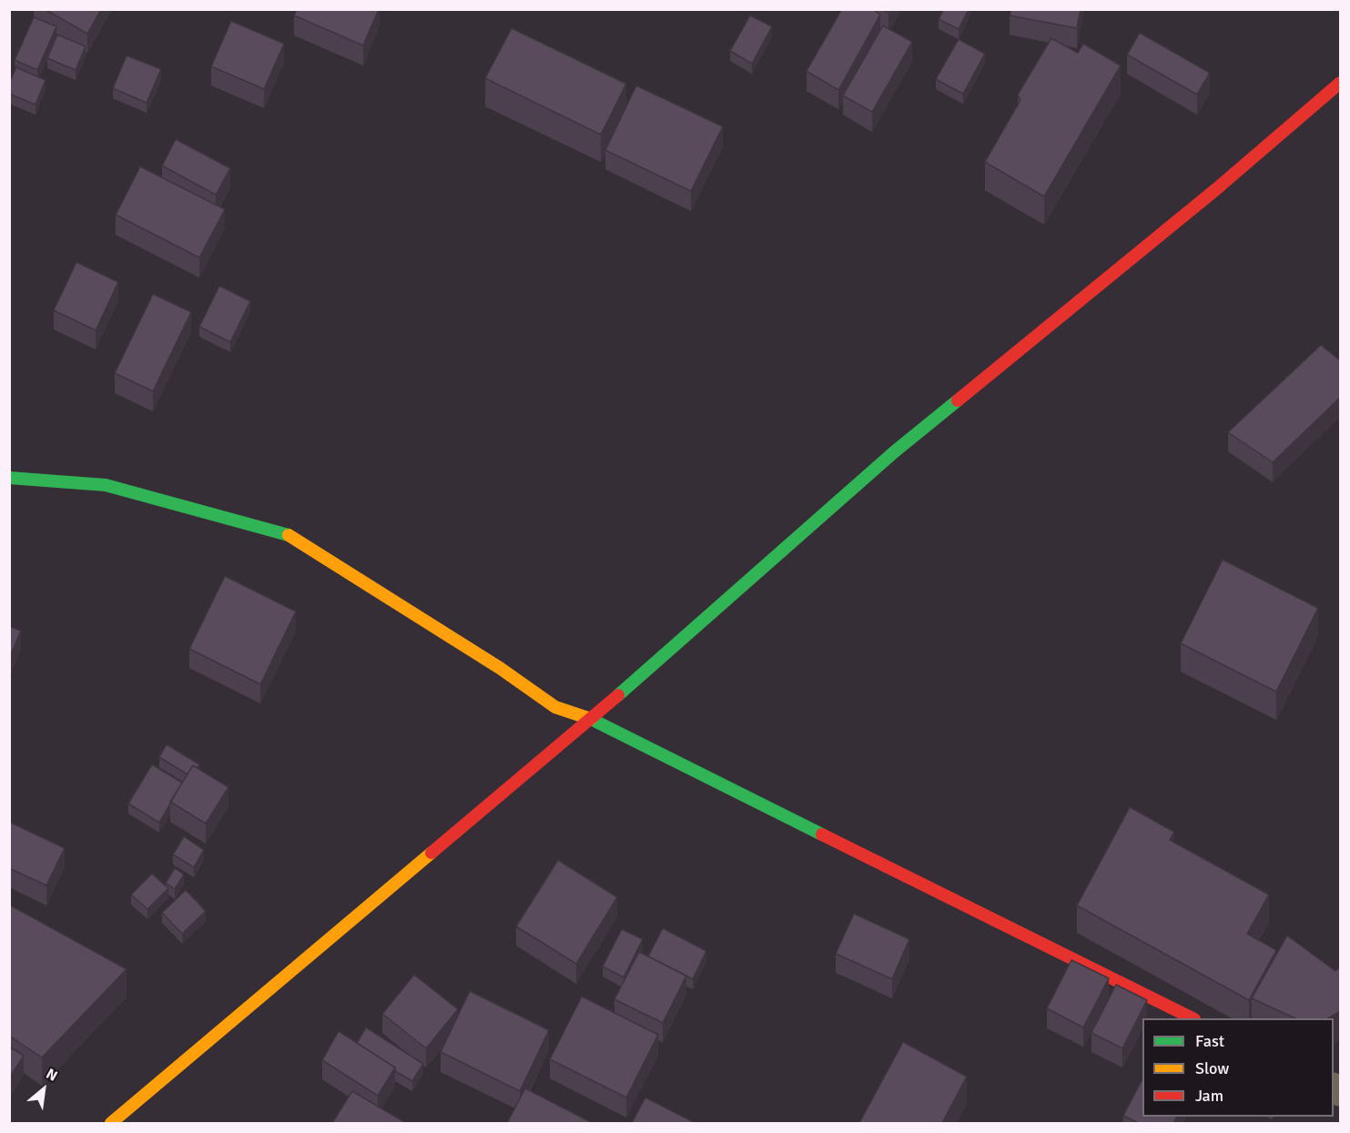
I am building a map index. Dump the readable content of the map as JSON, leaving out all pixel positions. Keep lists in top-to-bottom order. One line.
{"legend":["Fast","Slow","Jam"],"north":"top right"}
